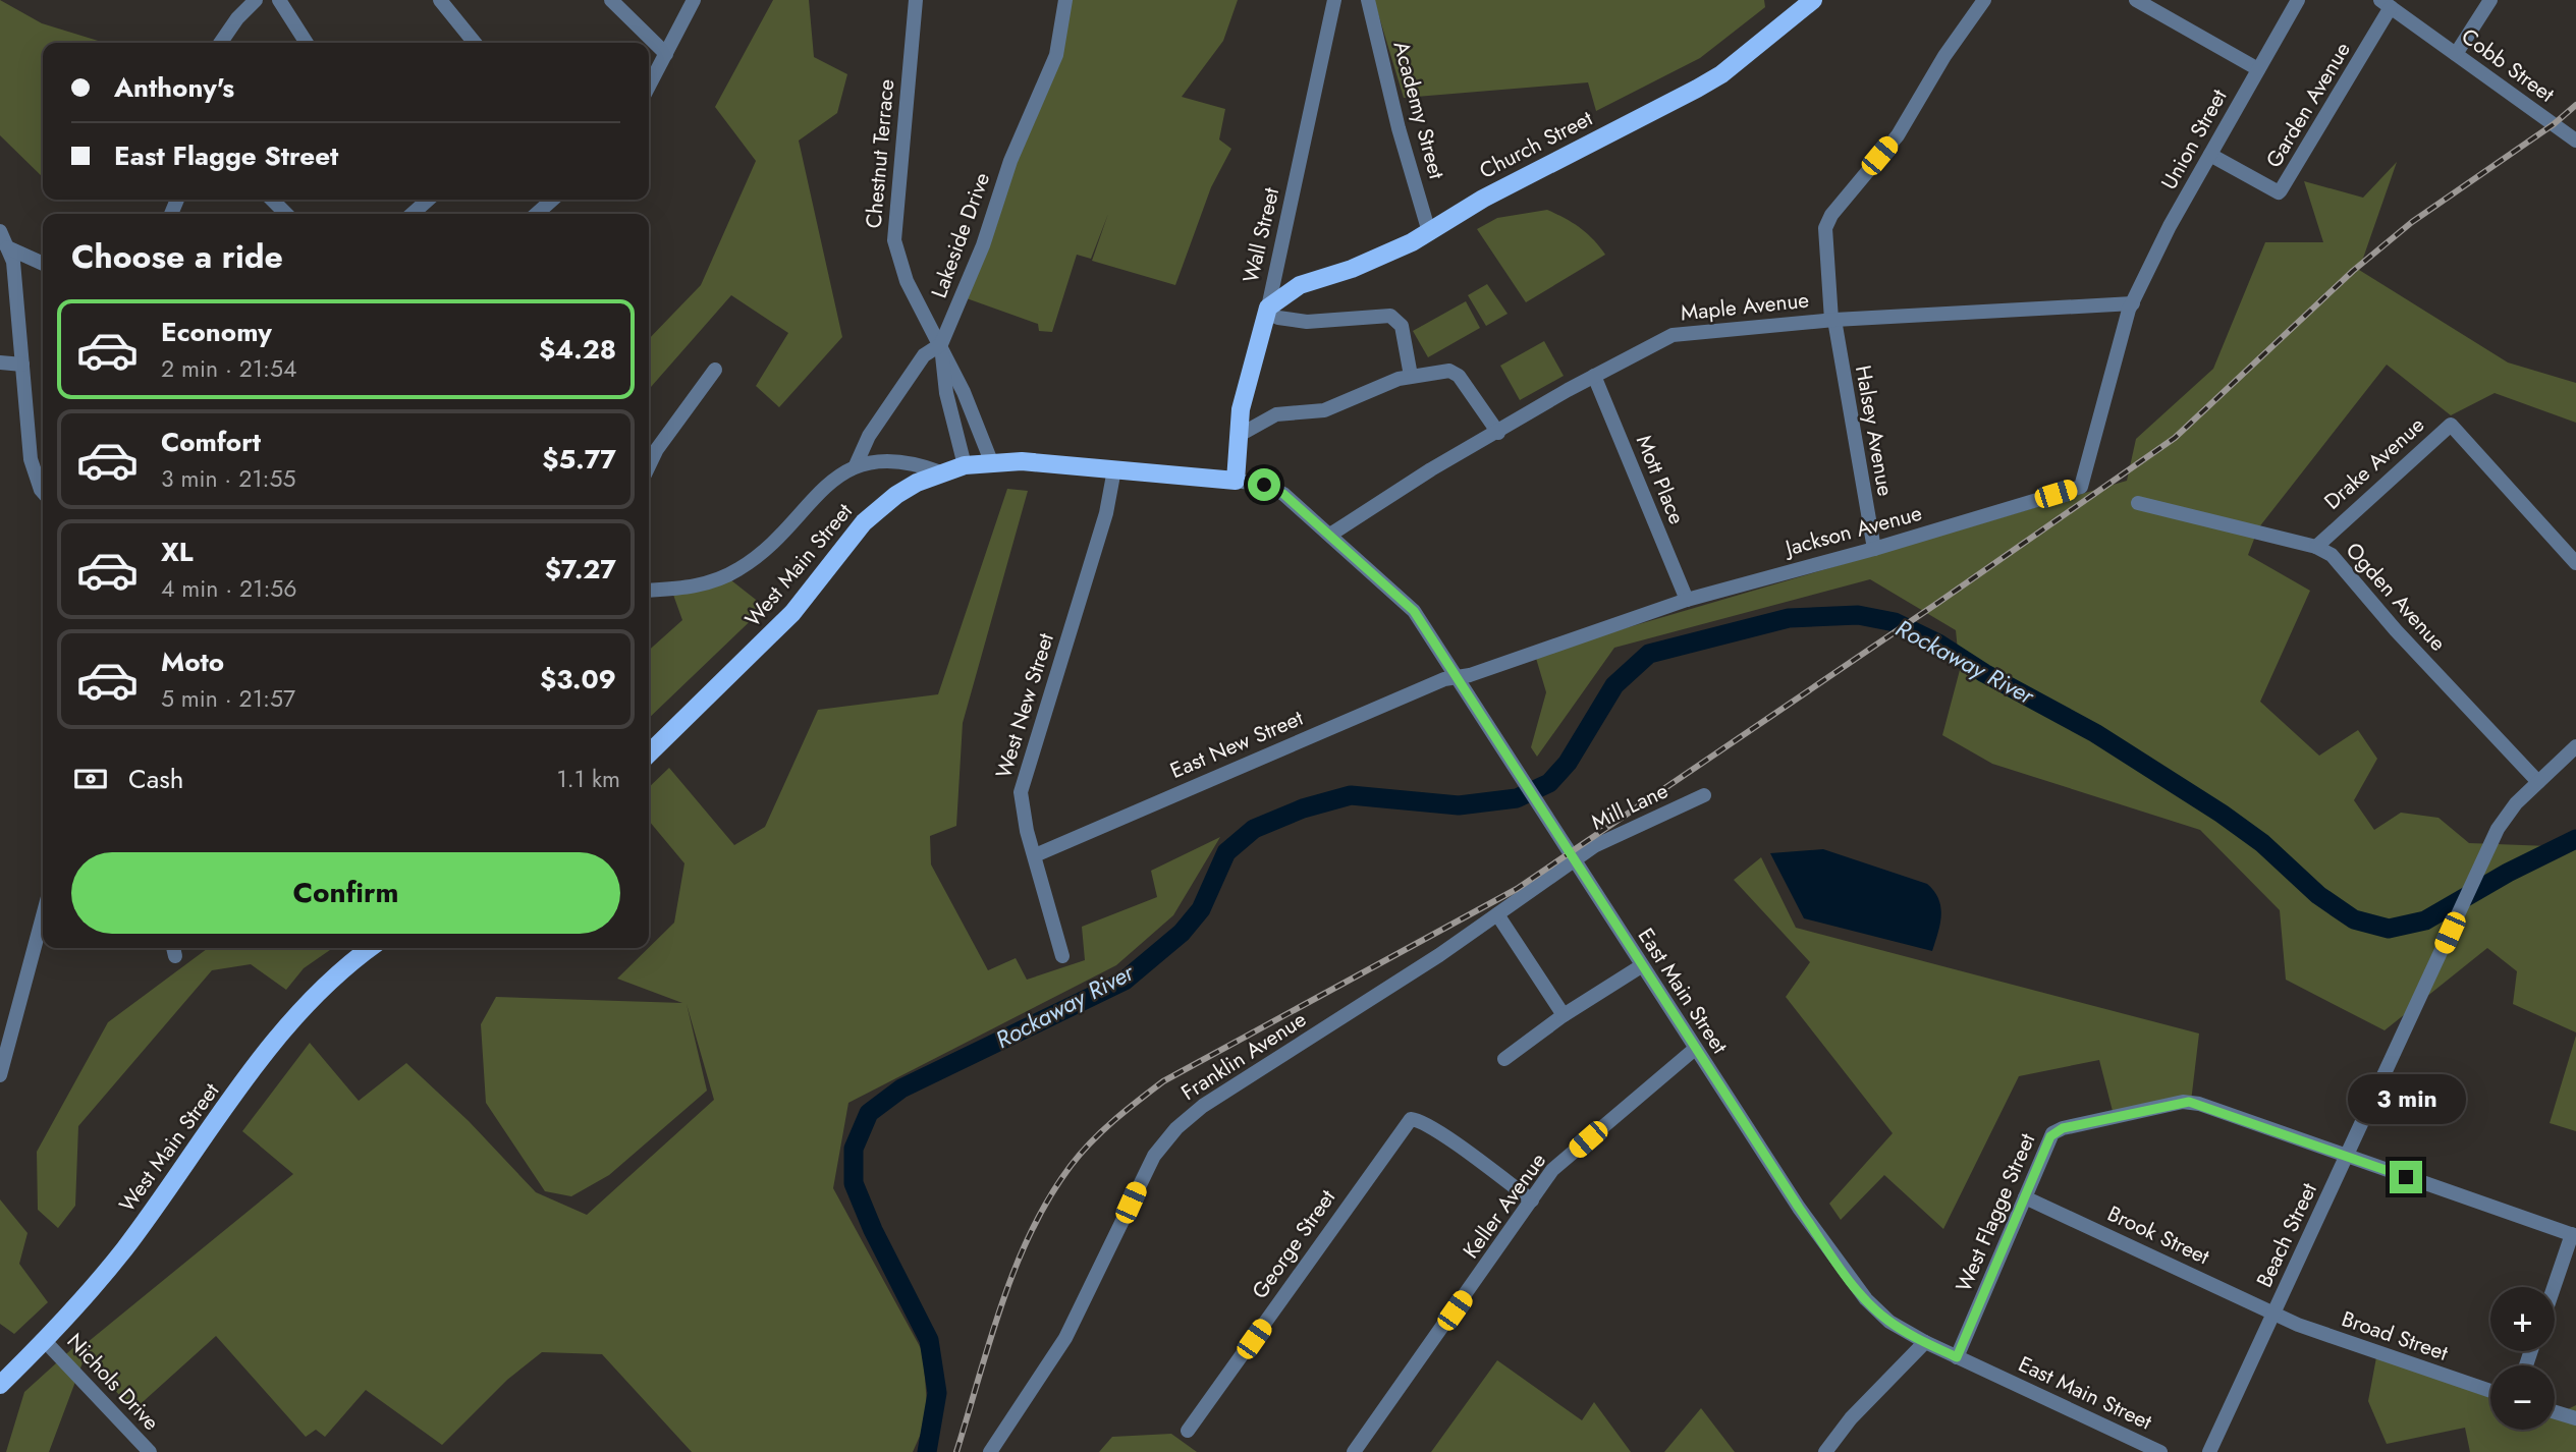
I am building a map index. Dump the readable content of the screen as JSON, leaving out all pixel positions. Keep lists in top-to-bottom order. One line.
{"streets":{"main road":["Church Street","Wall Street","West Main Street"],"street":["Cobb Street","Garden Avenue","Academy Street","Union Street","Chestnut Terrace","Lakeside Drive","Maple Avenue","Halsey Avenue","Drake Avenue","Mott Place","Jackson Avenue","Ogden Avenue","West New Street","East New Street","Mill Lane","East Main Street","Franklin Avenue","Keller Avenue","West Flagge Street","Brook Street","Beach Street","George Street","Broad Street","Nichols Drive"]},"crossings":[["Cobb Street","Garden Avenue"],["Garden Avenue","Union Street"],["Academy Street","Church Street"],["Union Street","Maple Avenue"],["Union Street","Jackson Avenue"],["Church Street","Wall Street"],["Chestnut Terrace","Lakeside Drive"],["Chestnut Terrace","West Main Street"],["Wall Street","West Main Street"],["Wall Street","East Main Street"],["Maple Avenue","Halsey Avenue"],["Maple Avenue","Mott Place"],["Maple Avenue","Jackson Avenue"],["Maple Avenue","East Main Street"],["Halsey Avenue","Jackson Avenue"],["Drake Avenue","Ogden Avenue"],["Mott Place","Jackson Avenue"],["Jackson Avenue","East New Street"],["Jackson Avenue","East Main Street"],["West Main Street","West New Street"],["West Main Street","East Main Street"],["West Main Street","Nichols Drive"],["Ogden Avenue","Beach Street"],["West New Street","East New Street"],["East New Street","East Main Street"],["Mill Lane","East Main Street"],["Mill Lane","Franklin Avenue"],["East Main Street","Franklin Avenue"],["East Main Street","Keller Avenue"],["East Main Street","West Flagge Street"],["Keller Avenue","George Street"],["West Flagge Street","Brook Street"],["West Flagge Street","Beach Street"],["Brook Street","Beach Street"],["Brook Street","Broad Street"],["Beach Street","Broad Street"]],"water":["Rockaway River"],"page":{"banner":["Anthony's","East Flagge Street"],"heading":"Choose a ride","list":[{"name":"Economy","note":"2 min · 21:54","value":"$4.28"},{"name":"Comfort","note":"3 min · 21:55","value":"$5.77"},{"name":"XL","note":"4 min · 21:56","value":"$7.27"},{"name":"Moto","note":"5 min · 21:57","value":"$3.09"}],"pay":["Cash","1.1 km"],"buttons":"Confirm","bubble":"3 min","map_buttons":["+","−"]}}
